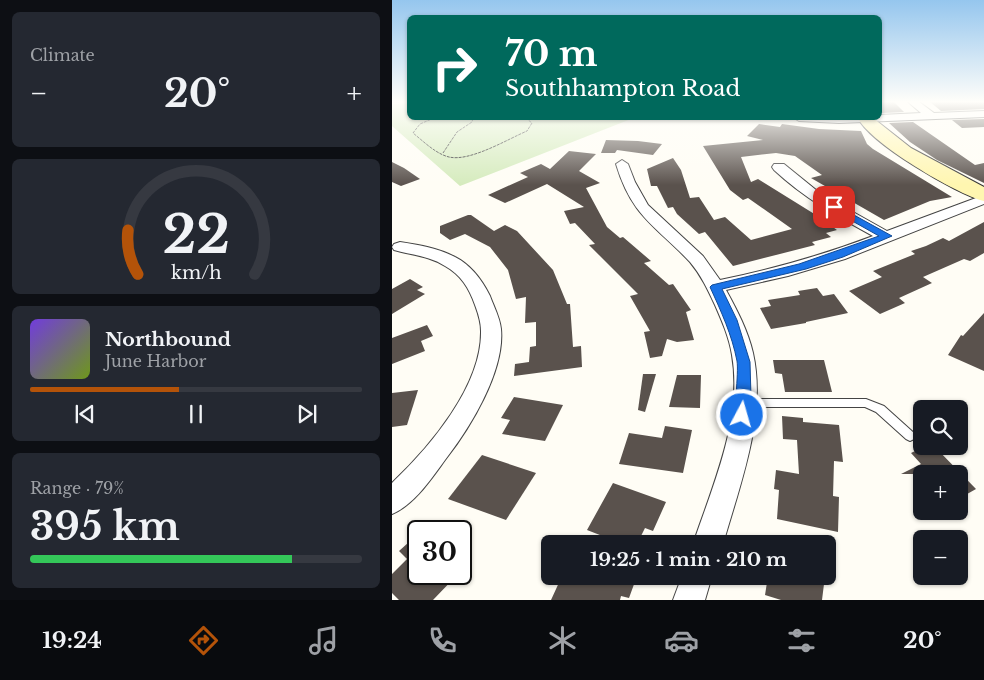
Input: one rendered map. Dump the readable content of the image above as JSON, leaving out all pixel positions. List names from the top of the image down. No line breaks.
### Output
{"page":{"tile":["Climate",["Range · 79%","395 km"]],"turn":["70 m","Southhampton Road"],"heat":["−","20°","+"],"song":["Northbound","June Harbor"],"map_buttons":["+","−"],"limit":"30","trip":"19:25 · 1 min · 210 m","tabs":["19:24","20°"],"gauge":["22","km/h"]}}
